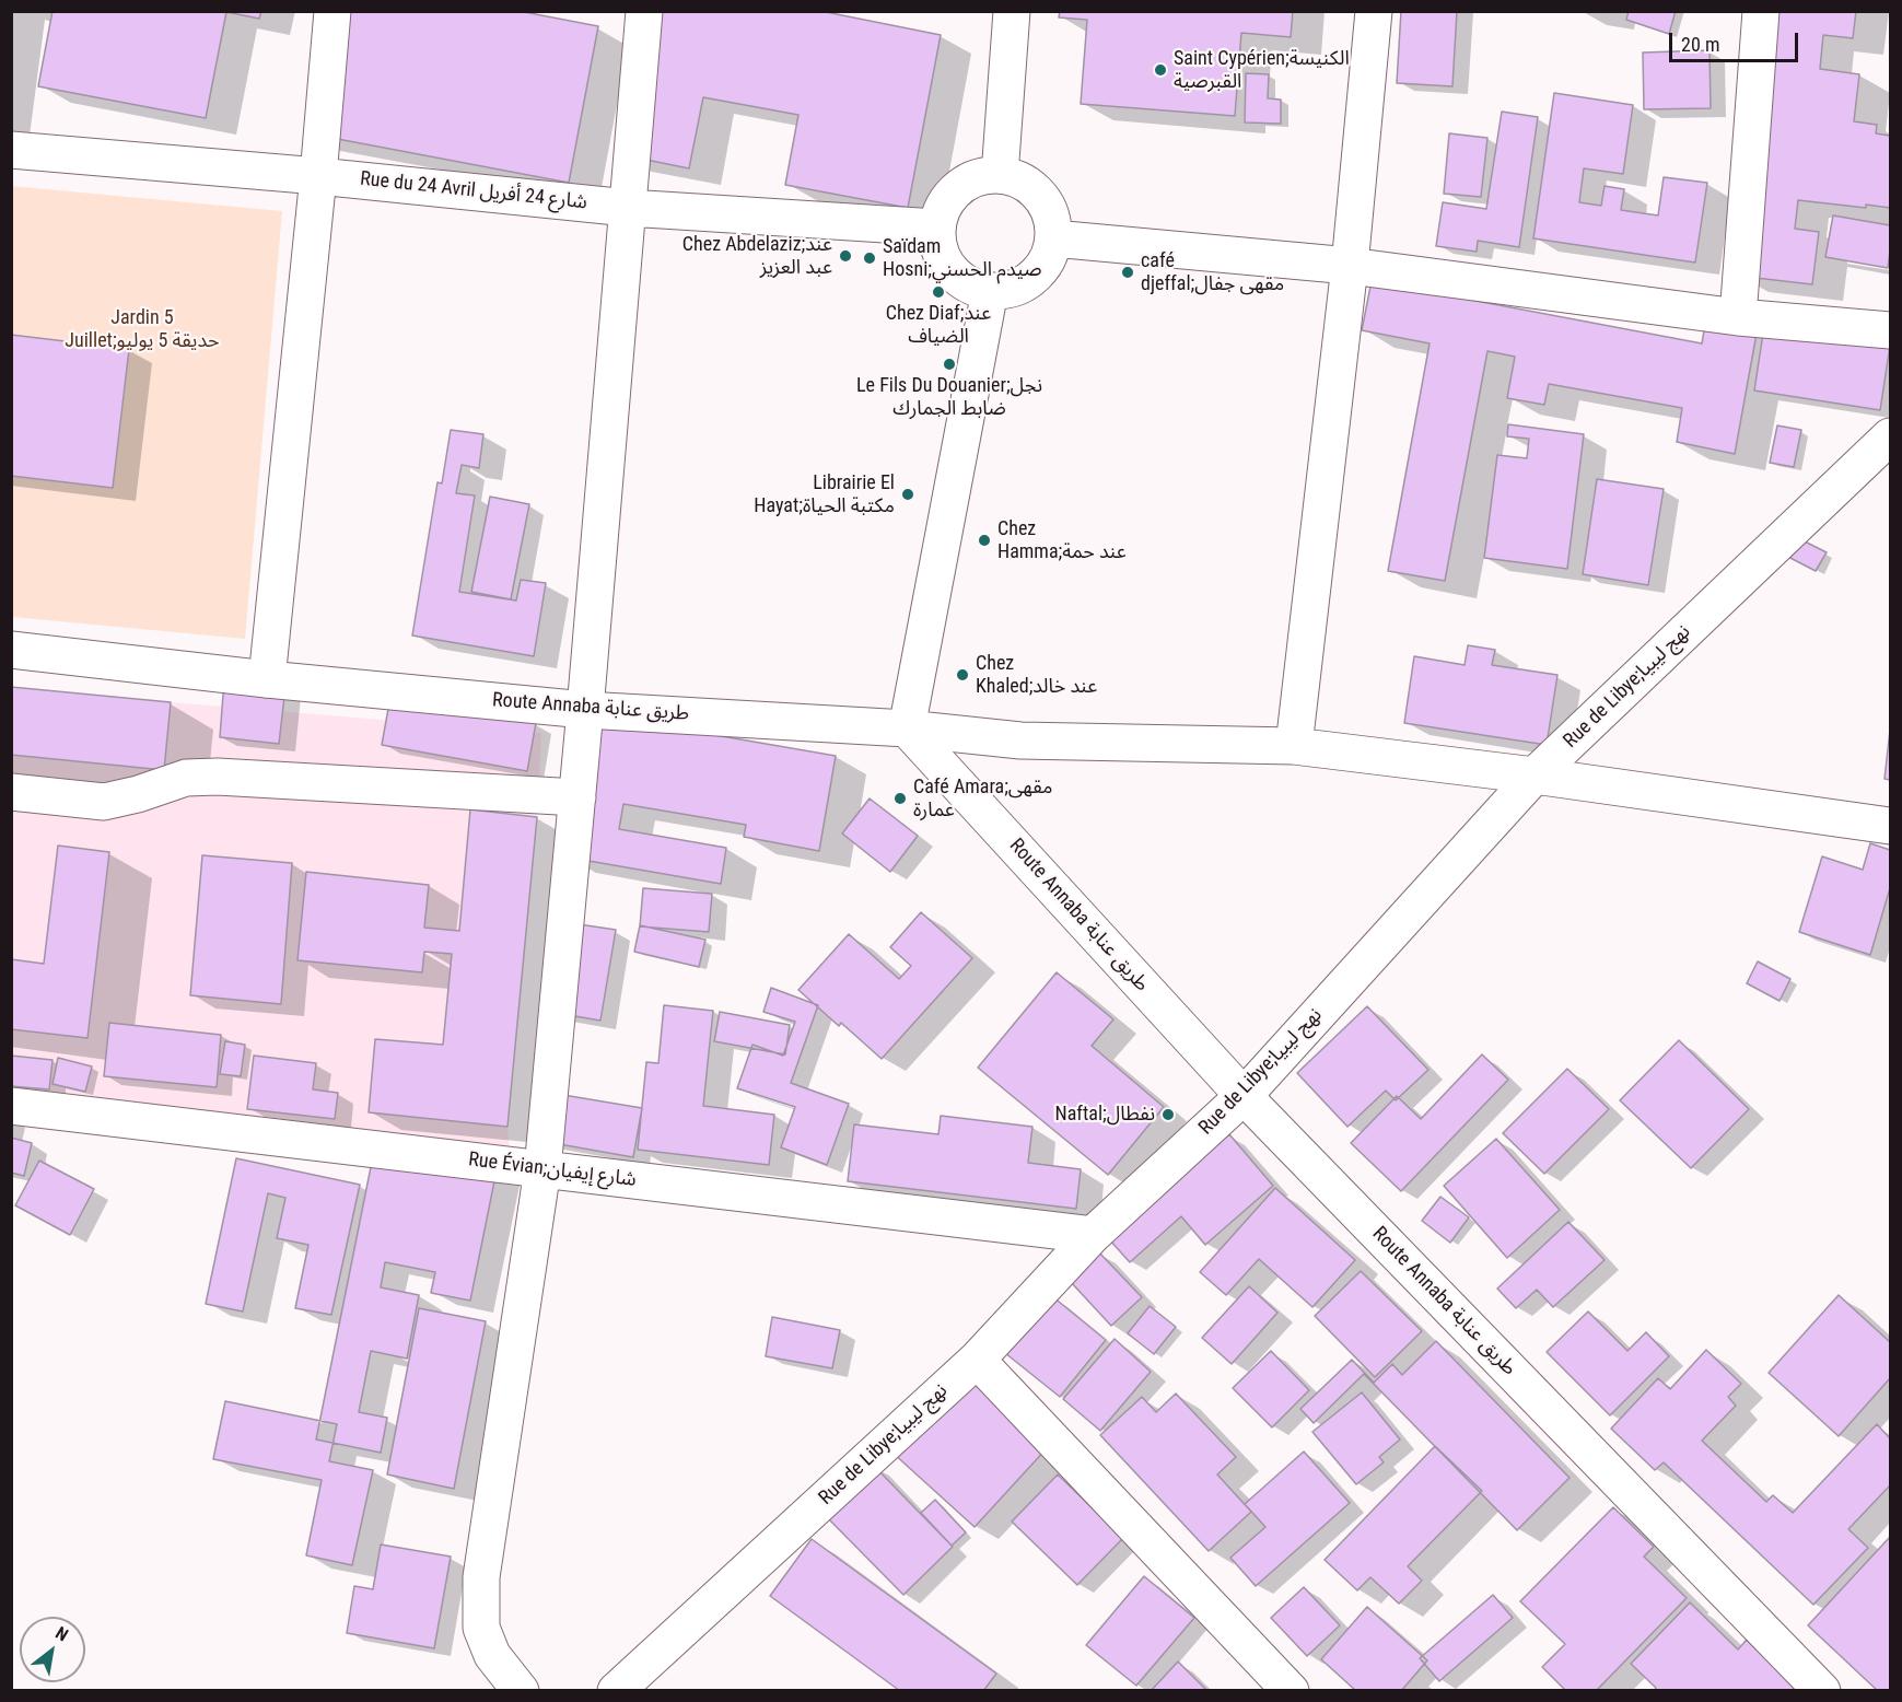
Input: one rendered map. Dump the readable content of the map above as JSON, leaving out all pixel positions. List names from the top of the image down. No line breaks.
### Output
{"streets":{"street":["Rue du 24 Avril شارع 24 أفريل","Rue de Libye;نهج ليبيا","Route Annaba طريق عنابة","Rue Évian;شارع إيفيان"]},"crossings":[["Rue de Libye;نهج ليبيا","Route Annaba طريق عنابة"],["Rue de Libye;نهج ليبيا","Rue Évian;شارع إيفيان"]],"parks":["Jardin 5 Juillet;حديقة 5 يوليو"],"places":["Saint Cypérien;الكنيسة القبرصية","Chez Abdelaziz;عند عبد العزيز","Saïdam Hosni;صيدم الحسني","café djeffal;مقهى جفال","Chez Diaf;عند الضياف","Le Fils Du Douanier;نجل ضابط الجمارك","Librairie El Hayat;مكتبة الحياة","Chez Hamma;عند حمة","Chez Khaled;عند خالد","Café Amara;مقهى عمارة","Naftal;نفطال"],"scale_bar":"20 m","north":"top right"}
